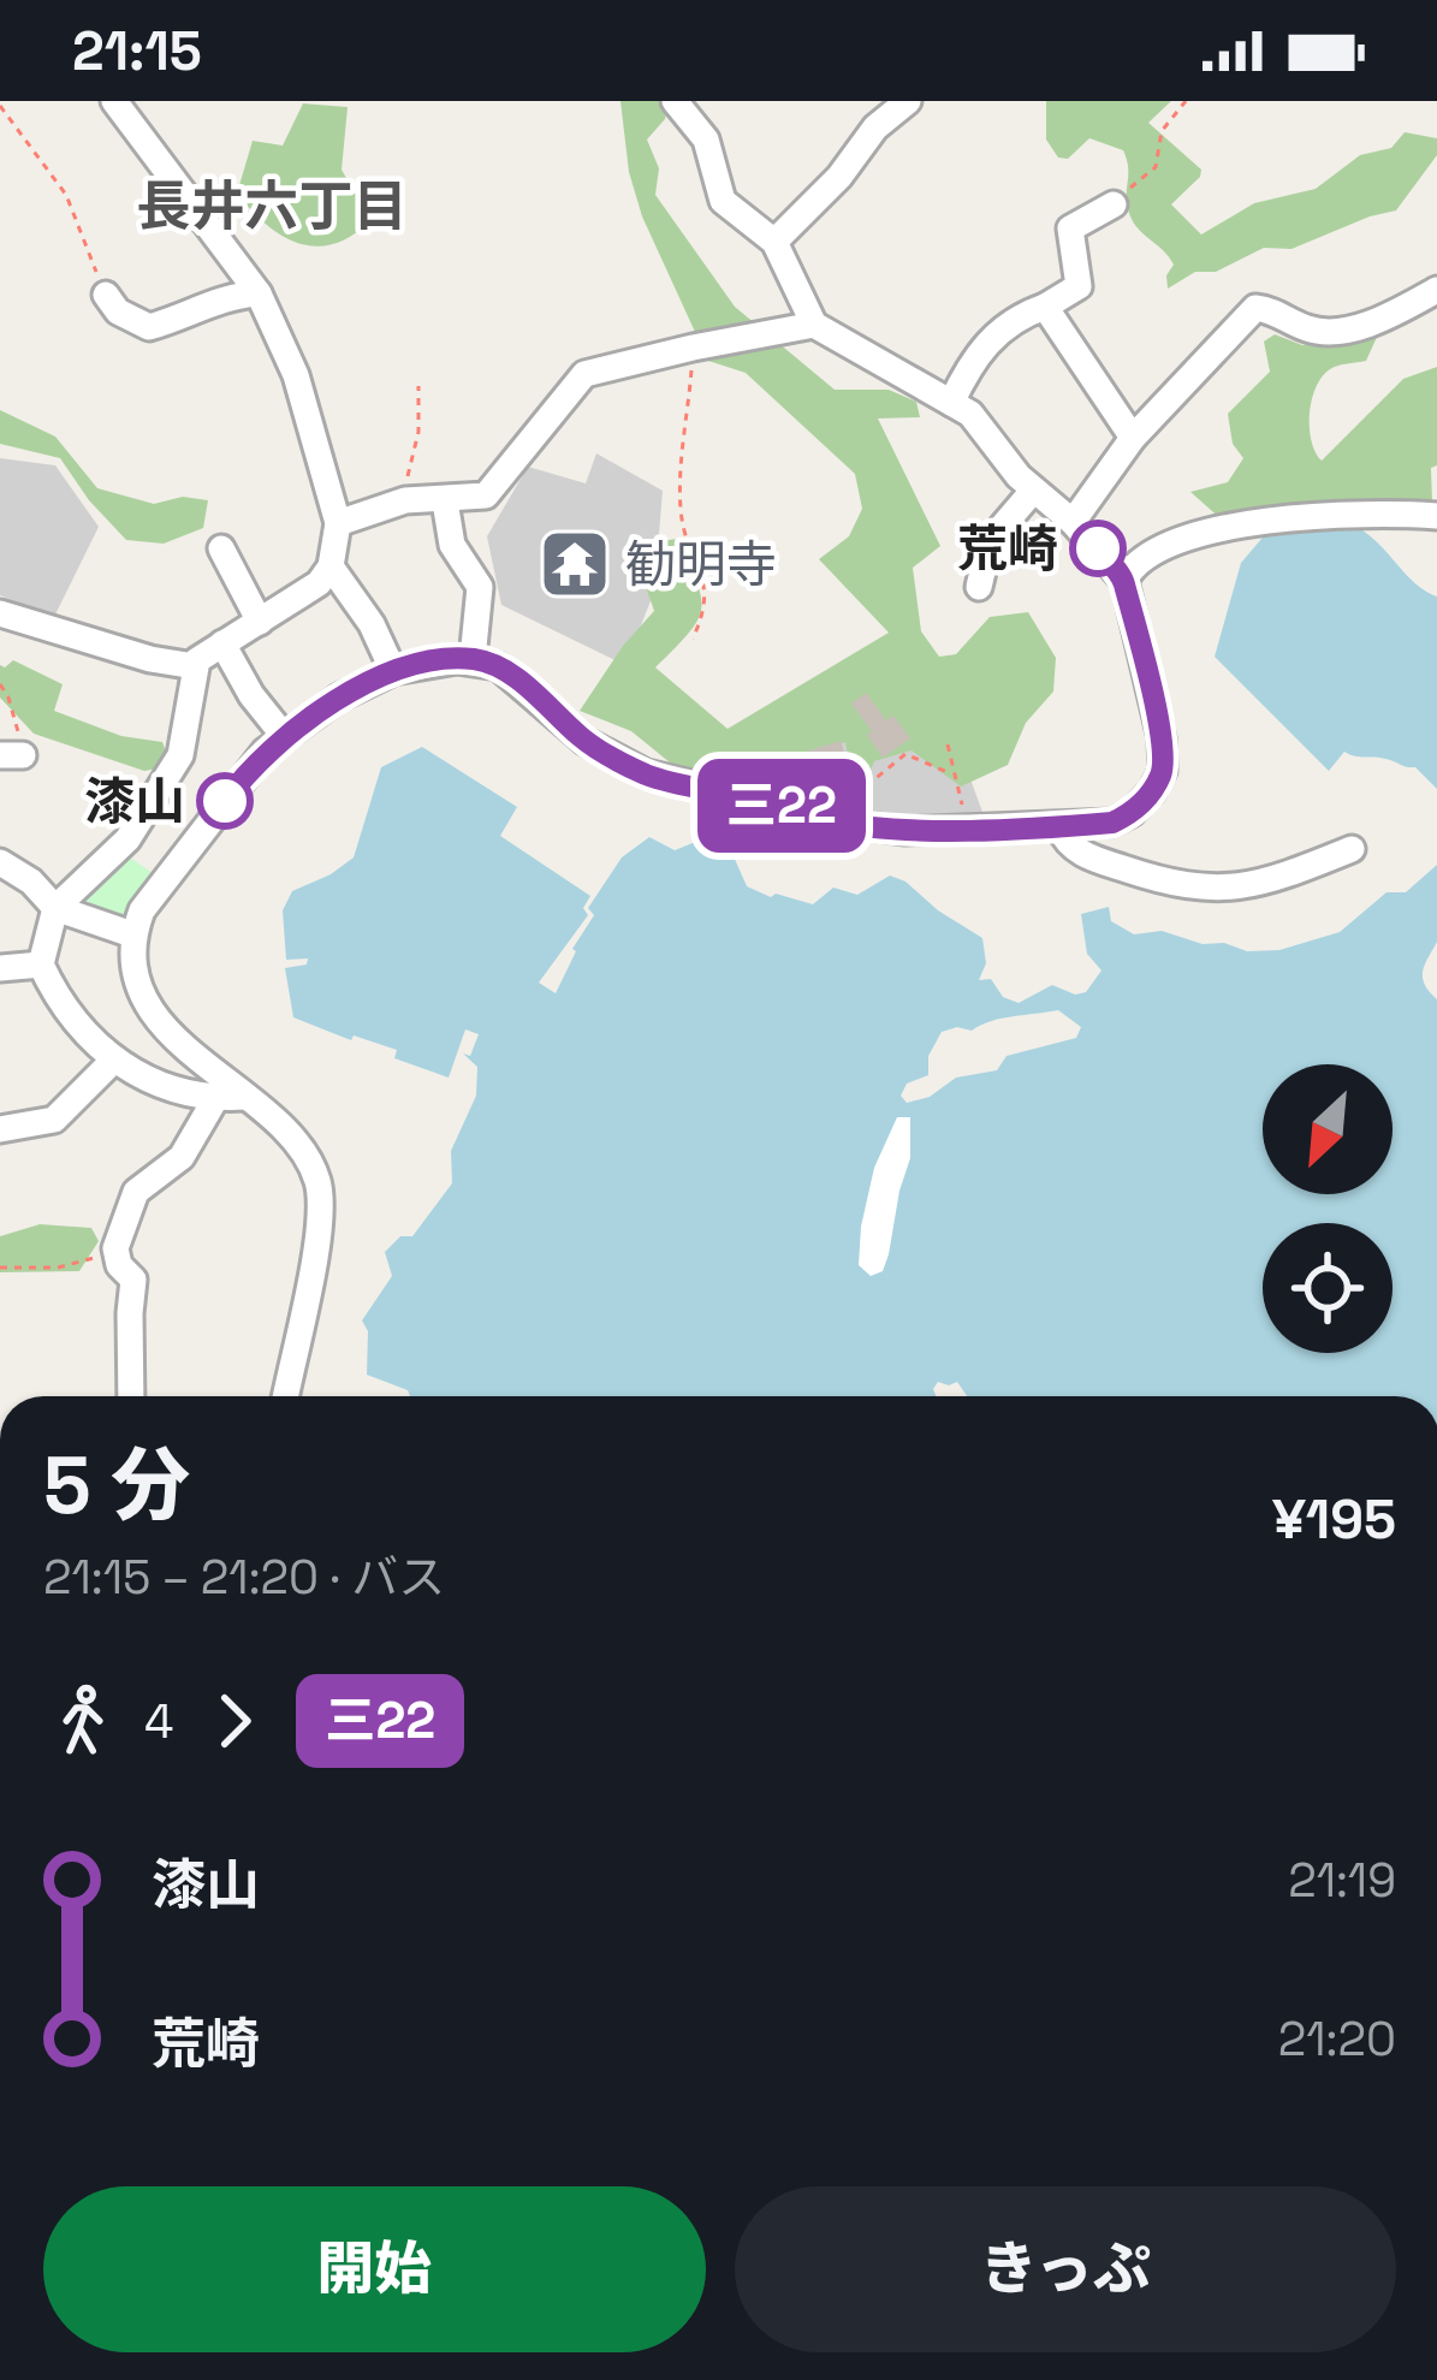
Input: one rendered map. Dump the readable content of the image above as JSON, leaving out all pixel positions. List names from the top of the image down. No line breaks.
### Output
{"districts":["長井六丁目"],"places":{"other":["荒崎","漆山"],"temple":["勧明寺"]},"lines":["bus line 三22"],"north":"bottom left","page":{"status":"21:15","on_map":"三22","heading":["5 分","21:15 – 21:20 · バス","¥195"],"legs":["4","三22"],"list":[{"name":"漆山","value":"21:19"},{"name":"荒崎","value":"21:20"}],"buttons":["開始","きっぷ"]}}
